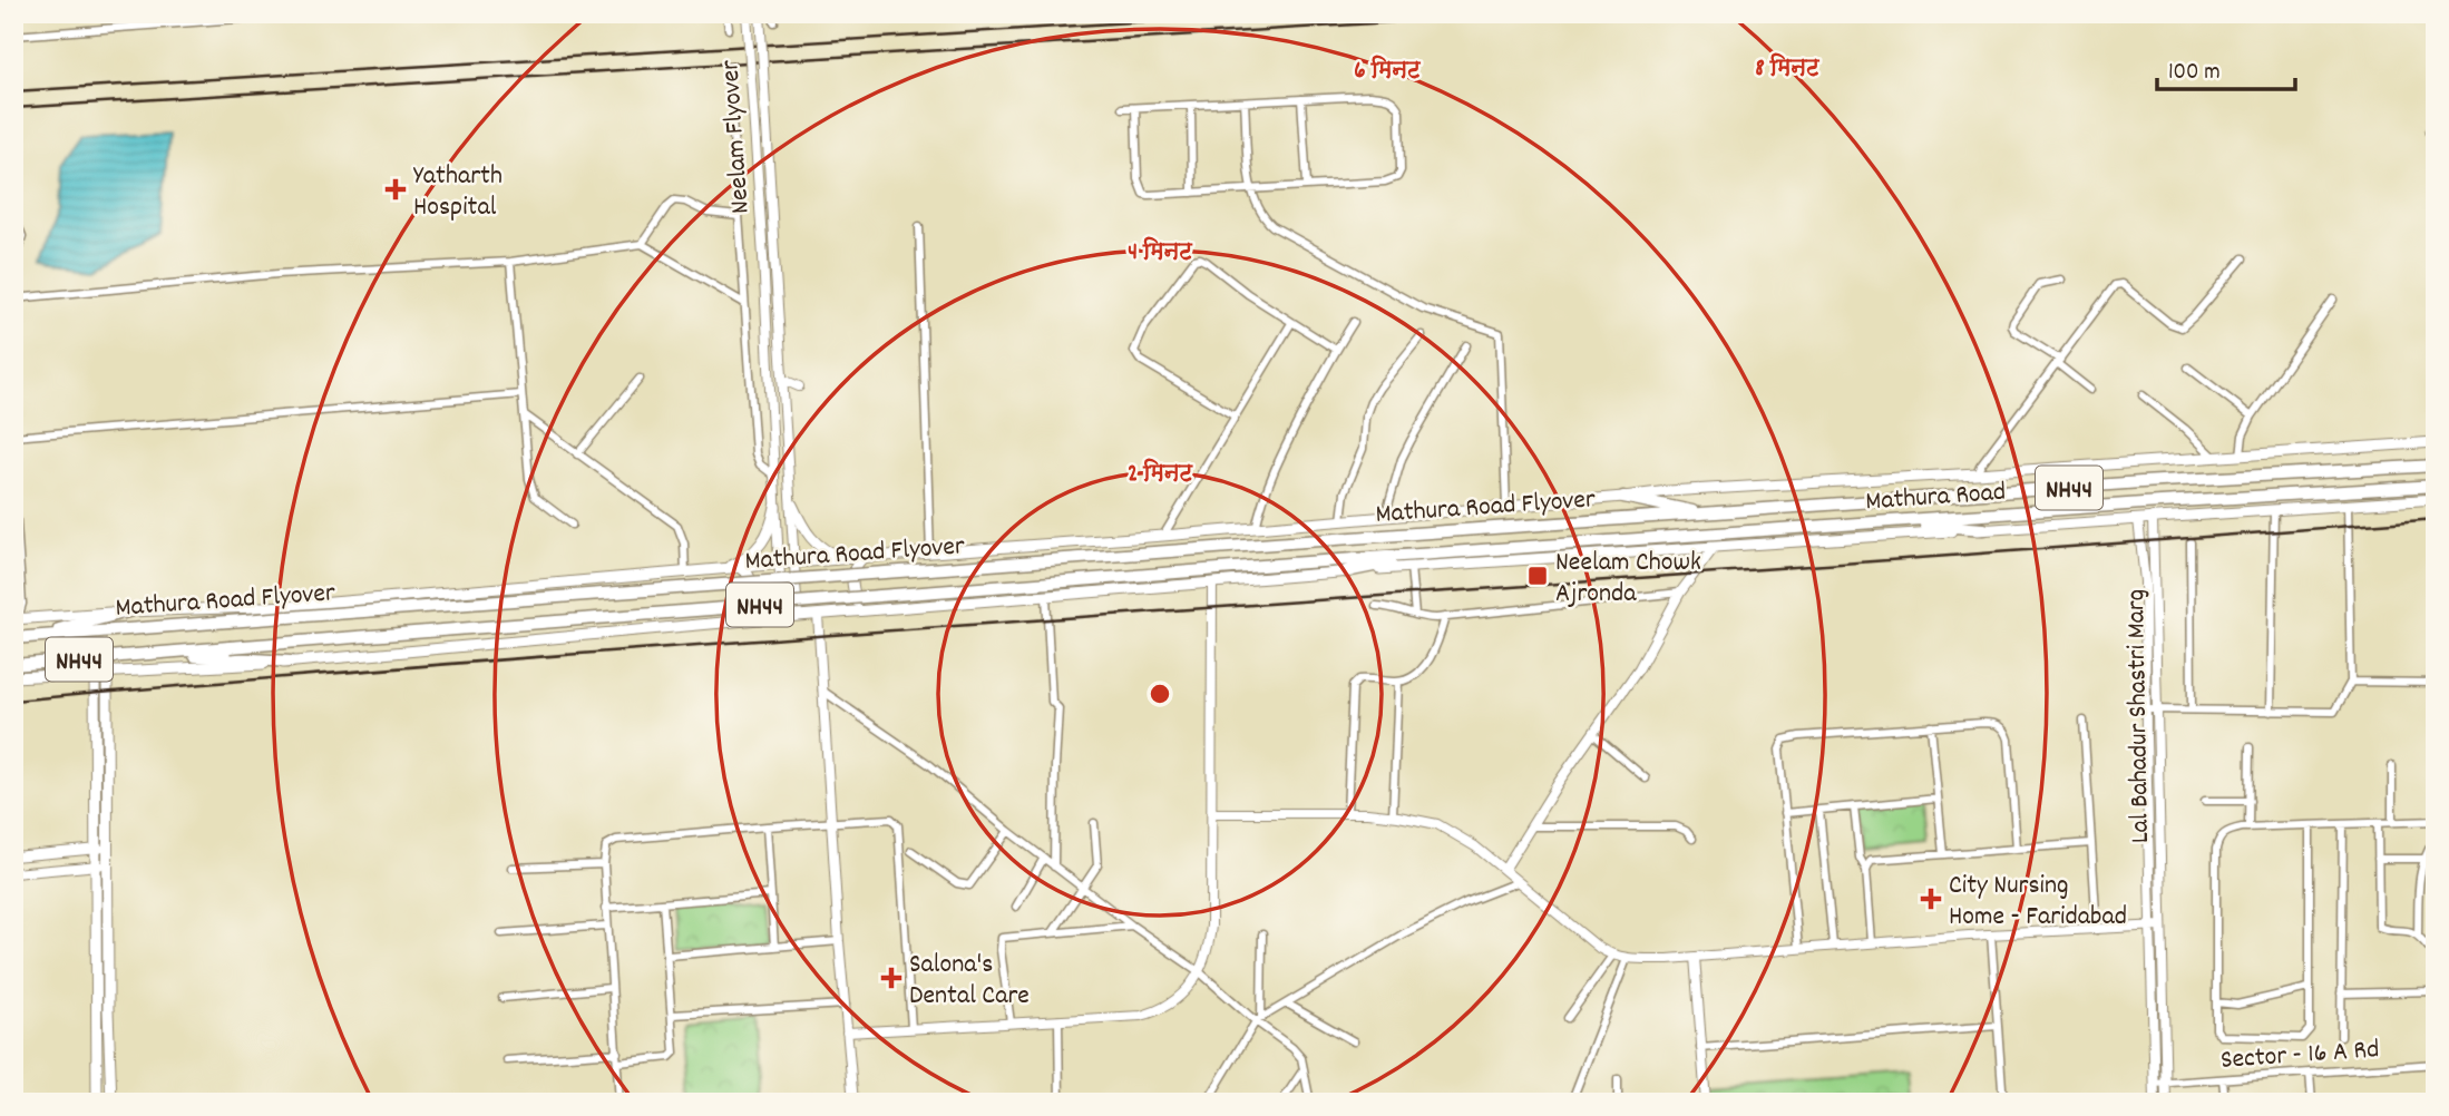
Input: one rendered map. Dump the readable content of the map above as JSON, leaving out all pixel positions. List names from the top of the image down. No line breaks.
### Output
{"streets":{"highway":["NH44","Mathura Road","Mathura Road Flyover"],"street":["Neelam Flyover","Lal Bahadur Shastri Marg","Sector - 16 A Rd"]},"crossings":[["NH44","Mathura Road Flyover"],["Mathura Road","Mathura Road Flyover"]],"places":{"health":["Yatharth Hospital","City Nursing Home - Faridabad","Salona's Dental Care"],"transit":["Neelam Chowk Ajronda"]},"scale_bar":"100 m","rings":["8 मिनट","6 मिनट","4 मिनट","2 मिनट"]}
